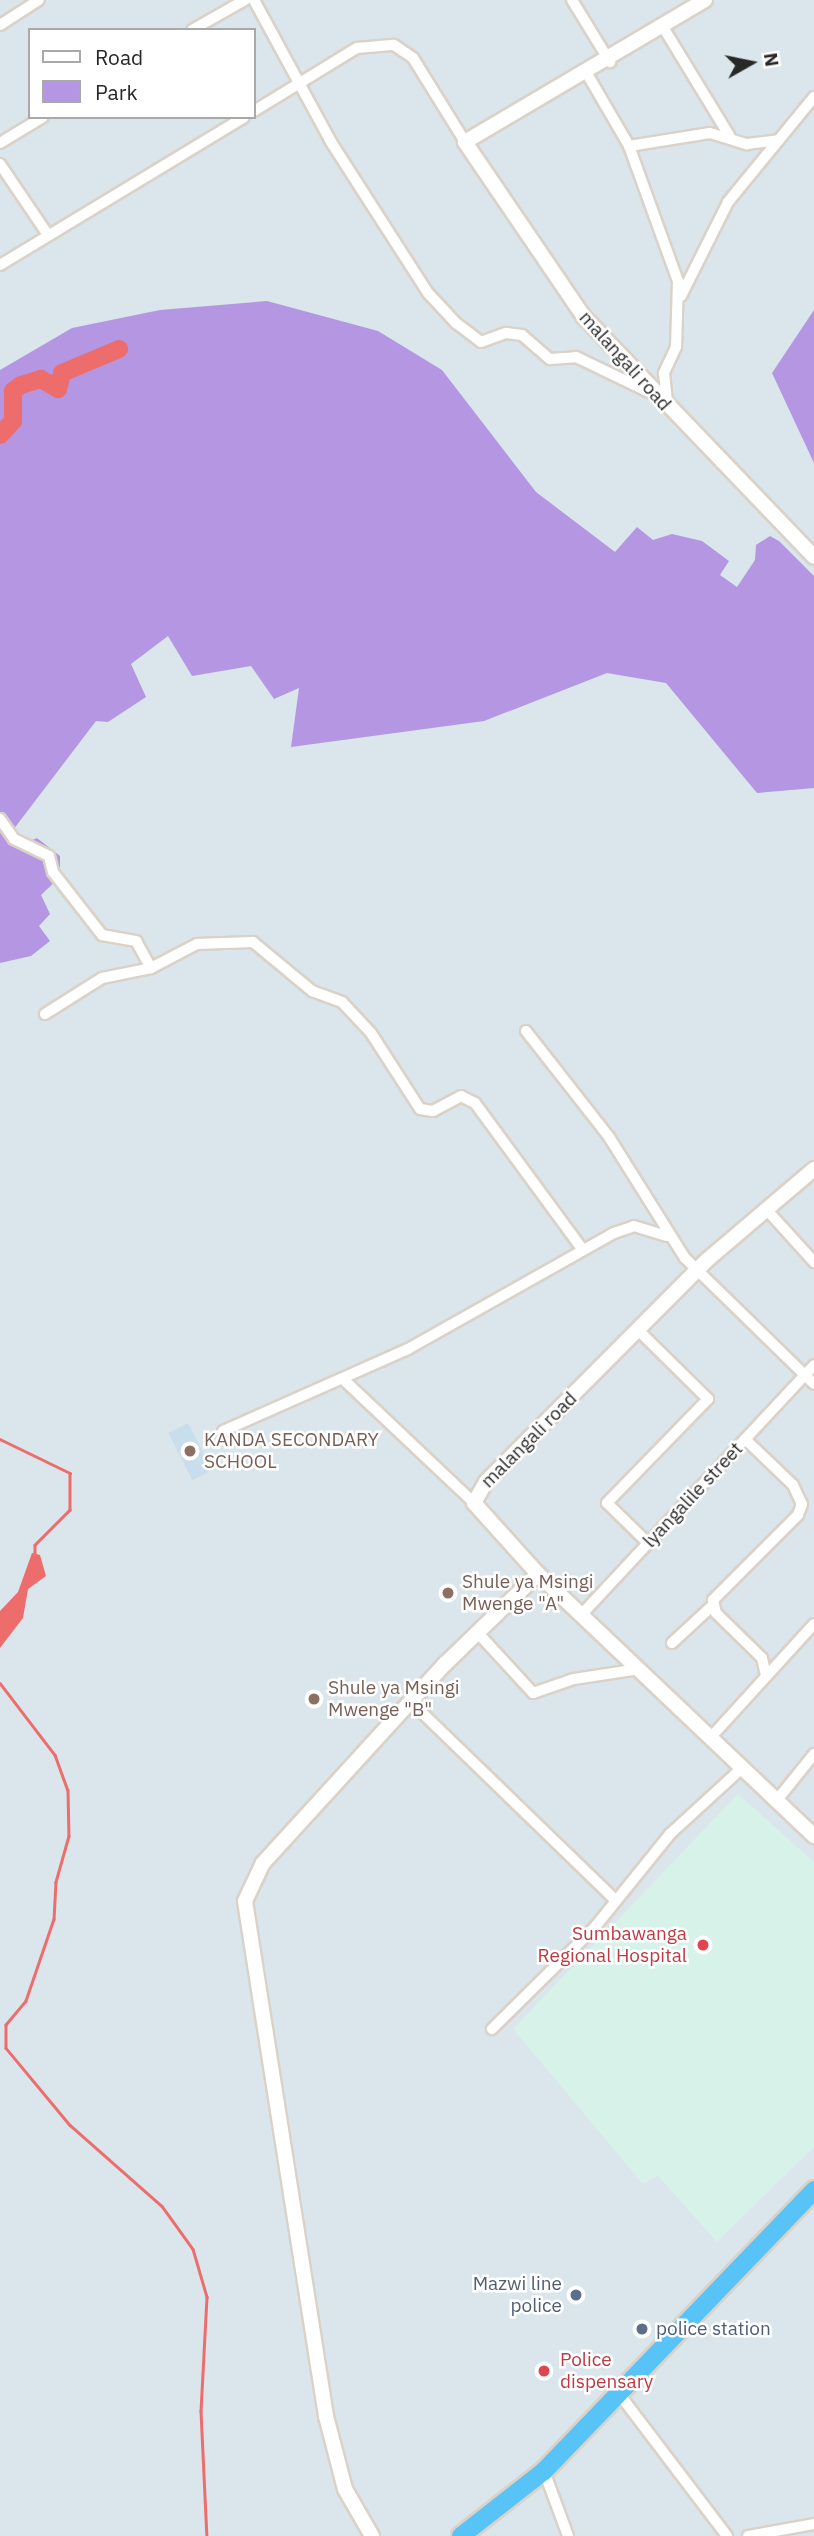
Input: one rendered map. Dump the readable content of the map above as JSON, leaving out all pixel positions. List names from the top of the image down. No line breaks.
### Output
{"streets":{"street":["malangali road","lyangalile street"]},"crossings":[["malangali road","lyangalile street"]],"places":["KANDA SECONDARY SCHOOL","Shule ya Msingi Mwenge \"A\"","Shule ya Msingi Mwenge \"B\"","Sumbawanga Regional Hospital","Mazwi line police","police station","Police dispensary"],"legend":["Road","Park"],"north":"right"}
